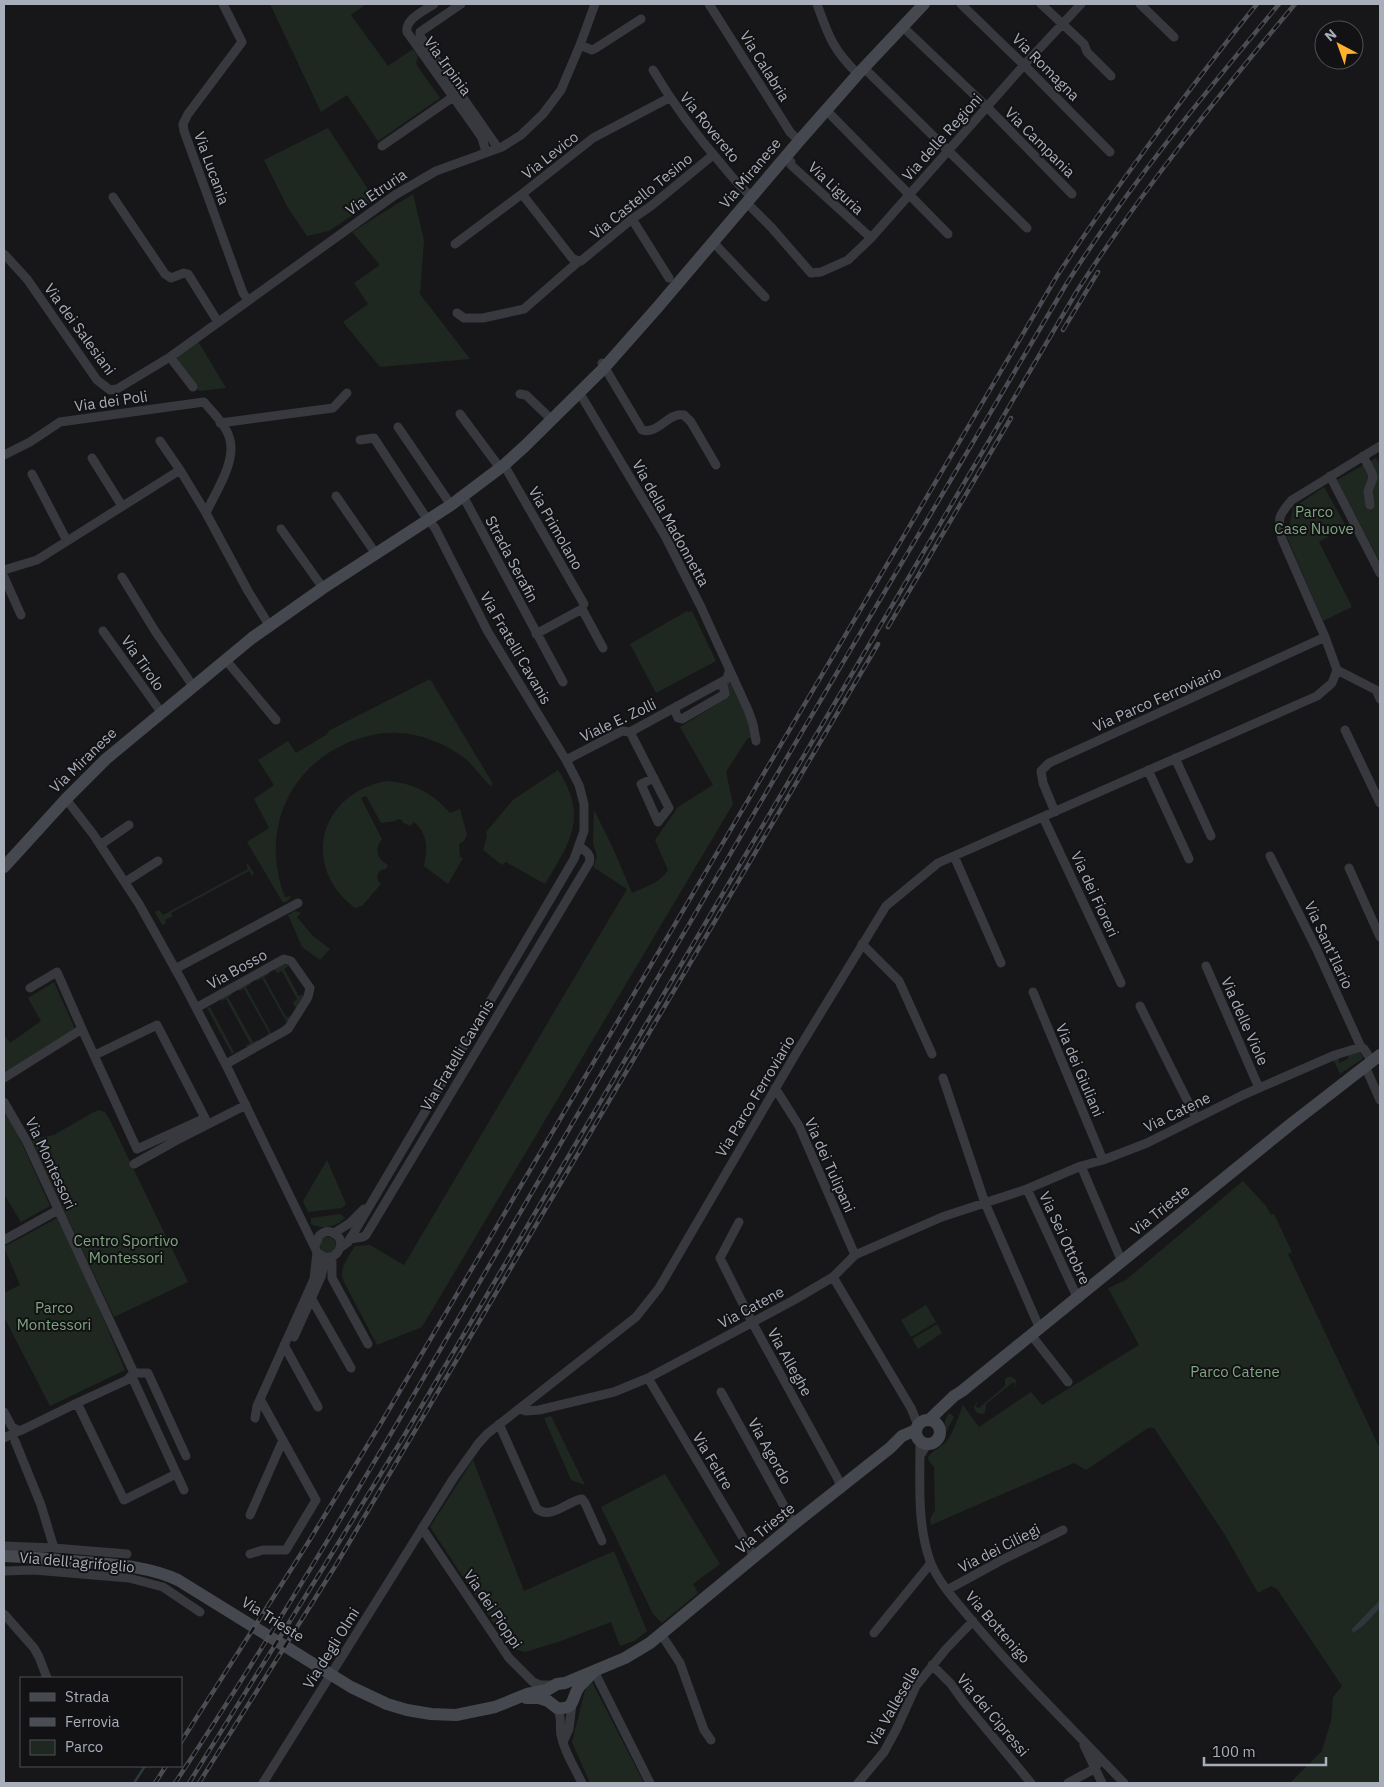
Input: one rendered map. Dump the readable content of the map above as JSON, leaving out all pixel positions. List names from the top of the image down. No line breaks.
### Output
{"streets":{"street":["Via Irpinia","Via Calabria","Via Romagna","Via Rovereto","Via delle Regioni","Via Campania","Via Levico","Via Lucania","Via Miranese","Via Liguria","Via Etruria","Via Castello Tesino","Via dei Salesiani","Via dei Poli","Via della Madonnetta","Via Primolano","Strada Serafin","Via Fratelli Cavanis","Via Tirolo","Via Parco Ferroviario","Viale E. Zolli","Via dei Fioreri","Via Sant'Ilario","Via Bosso","Via delle Viole","Via dei Giuliani","Via Catene","Via Montessori","Via dei Tulipani","Via Trieste","Via Sei Ottobre","Via Alleghe","Via Agordo","Via Feltre","Via dei Ciliegi","Via dell'agrifoglio","Via dei Pioppi","Via Bottenigo","Via degli Olmi","Via Valleselle","Via dei Cipressi"]},"crossings":[["Via Irpinia","Via Etruria"],["Via Calabria","Via Miranese"],["Via Romagna","Via delle Regioni"],["Via Rovereto","Via delle Regioni"],["Via Rovereto","Via Levico"],["Via Rovereto","Via Miranese"],["Via Rovereto","Via Castello Tesino"],["Via delle Regioni","Via Campania"],["Via delle Regioni","Via Liguria"],["Via Campania","Via Miranese"],["Via Lucania","Via Etruria"],["Via Miranese","Via Liguria"],["Via Miranese","Via della Madonnetta"],["Via Miranese","Via Primolano"],["Via Miranese","Strada Serafin"],["Via Miranese","Via Fratelli Cavanis"],["Via Miranese","Via Tirolo"],["Via Miranese","Via Bosso"],["Via Etruria","Via dei Salesiani"],["Via della Madonnetta","Viale E. Zolli"],["Via Fratelli Cavanis","Viale E. Zolli"],["Via Fratelli Cavanis","Via Bosso"],["Via Parco Ferroviario","Via dei Fioreri"],["Via Parco Ferroviario","Via Catene"],["Via Parco Ferroviario","Via dei Tulipani"],["Via Parco Ferroviario","Via dei Pioppi"],["Via Parco Ferroviario","Via degli Olmi"],["Via Sant'Ilario","Via Catene"],["Via delle Viole","Via Catene"],["Via dei Giuliani","Via Catene"],["Via Catene","Via dei Tulipani"],["Via Catene","Via Sei Ottobre"],["Via Catene","Via Alleghe"],["Via Catene","Via Feltre"],["Via Trieste","Via Sei Ottobre"],["Via Trieste","Via Alleghe"],["Via Trieste","Via Agordo"],["Via Trieste","Via Feltre"],["Via Trieste","Via dei Pioppi"],["Via Trieste","Via Bottenigo"],["Via dei Ciliegi","Via Bottenigo"],["Via dei Pioppi","Via degli Olmi"],["Via Bottenigo","Via Valleselle"],["Via Valleselle","Via dei Cipressi"]],"parks":["Parco Case Nuove","Centro Sportivo Montessori","Parco Montessori","Parco Catene"],"legend":["Strada","Ferrovia","Parco"],"scale_bar":"100 m","north":"top left"}
